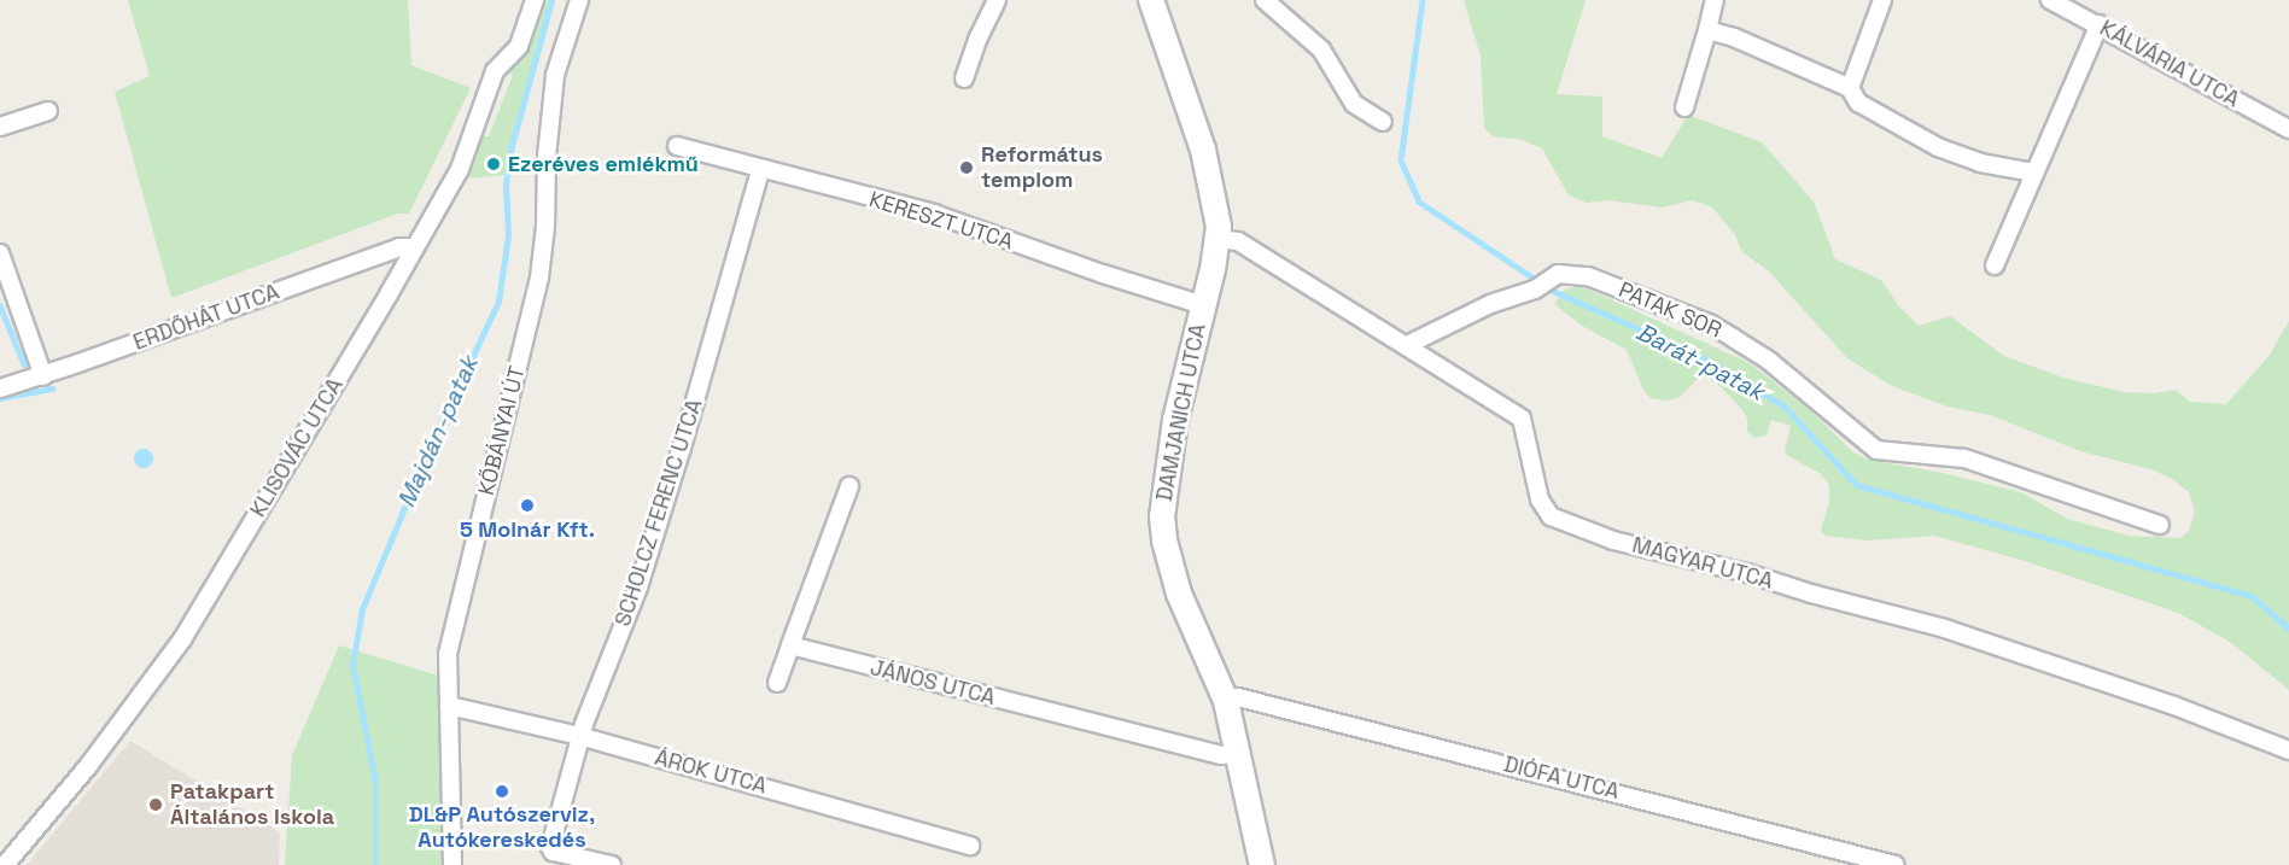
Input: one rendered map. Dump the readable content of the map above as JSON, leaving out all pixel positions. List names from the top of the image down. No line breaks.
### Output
{"streets":{"main road":["DAMJANICH UTCA"],"street":["KÁLVÁRIA UTCA","KERESZT UTCA","PATAK SOR","ERDŐHÁT UTCA","KŐBÁNYAI ÚT","KLISOVÁC UTCA","SCHOLCZ FERENC UTCA","MAGYAR UTCA","JÁNOS UTCA","ÁROK UTCA","DIÓFA UTCA"]},"crossings":[["KERESZT UTCA","DAMJANICH UTCA"],["KERESZT UTCA","SCHOLCZ FERENC UTCA"],["PATAK SOR","MAGYAR UTCA"],["ERDŐHÁT UTCA","KLISOVÁC UTCA"],["DAMJANICH UTCA","MAGYAR UTCA"],["DAMJANICH UTCA","JÁNOS UTCA"],["DAMJANICH UTCA","DIÓFA UTCA"],["KŐBÁNYAI ÚT","ÁROK UTCA"],["SCHOLCZ FERENC UTCA","ÁROK UTCA"]],"water":["Barát-patak","Majdán-patak"],"places":["Ezeréves emlékmű","Református templom","5 Molnár Kft.","DL&P Autószerviz, Autókereskedés","Patakpart Általános Iskola"]}
